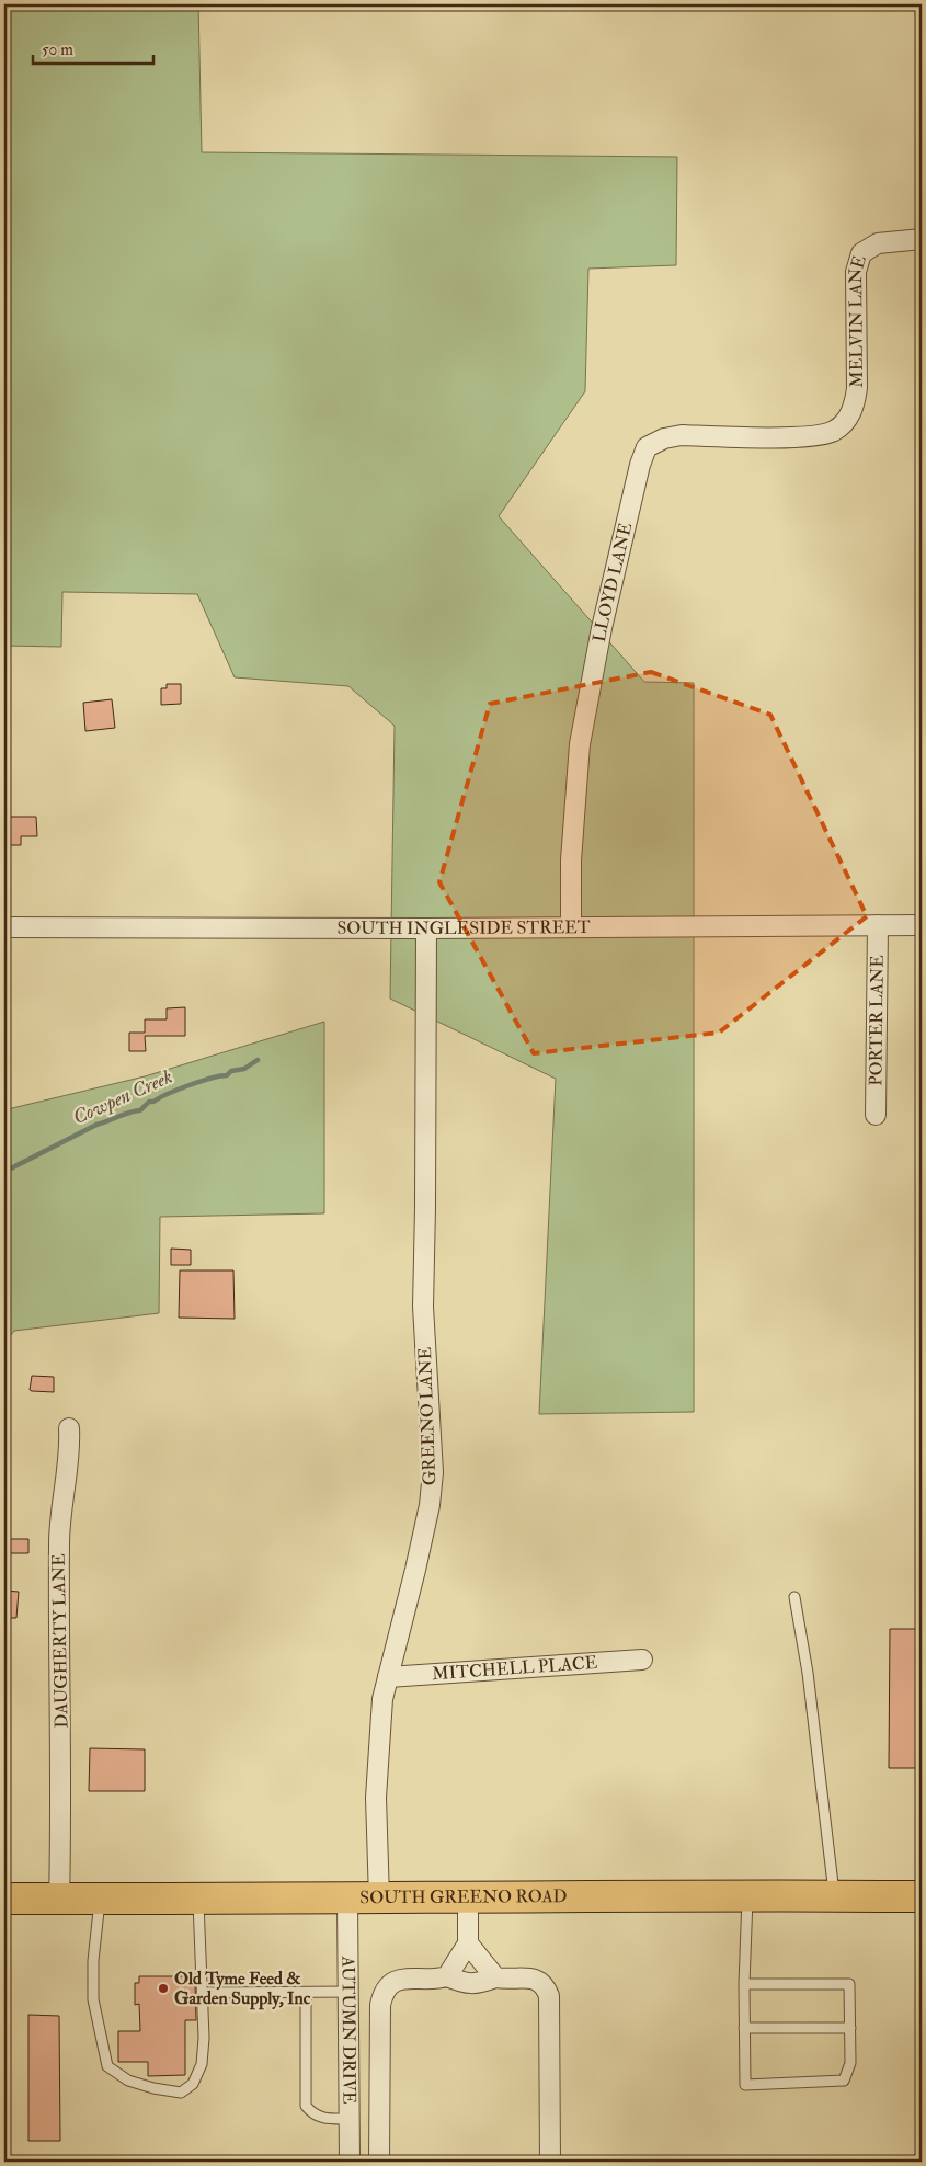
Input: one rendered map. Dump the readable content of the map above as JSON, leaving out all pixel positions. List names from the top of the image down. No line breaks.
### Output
{"streets":{"main road":["SOUTH GREENO ROAD"],"street":["MELVIN LANE","LLOYD LANE","SOUTH INGLESIDE STREET","PORTER LANE","GREENO LANE","DAUGHERTY LANE","MITCHELL PLACE","AUTUMN DRIVE"]},"crossings":[["MELVIN LANE","LLOYD LANE"],["LLOYD LANE","SOUTH INGLESIDE STREET"],["SOUTH INGLESIDE STREET","PORTER LANE"],["SOUTH INGLESIDE STREET","GREENO LANE"],["GREENO LANE","MITCHELL PLACE"],["GREENO LANE","SOUTH GREENO ROAD"],["DAUGHERTY LANE","SOUTH GREENO ROAD"],["SOUTH GREENO ROAD","AUTUMN DRIVE"]],"water":["Cowpen Creek"],"places":["Old Tyme Feed & Garden Supply, Inc"],"scale_bar":"50 m"}
